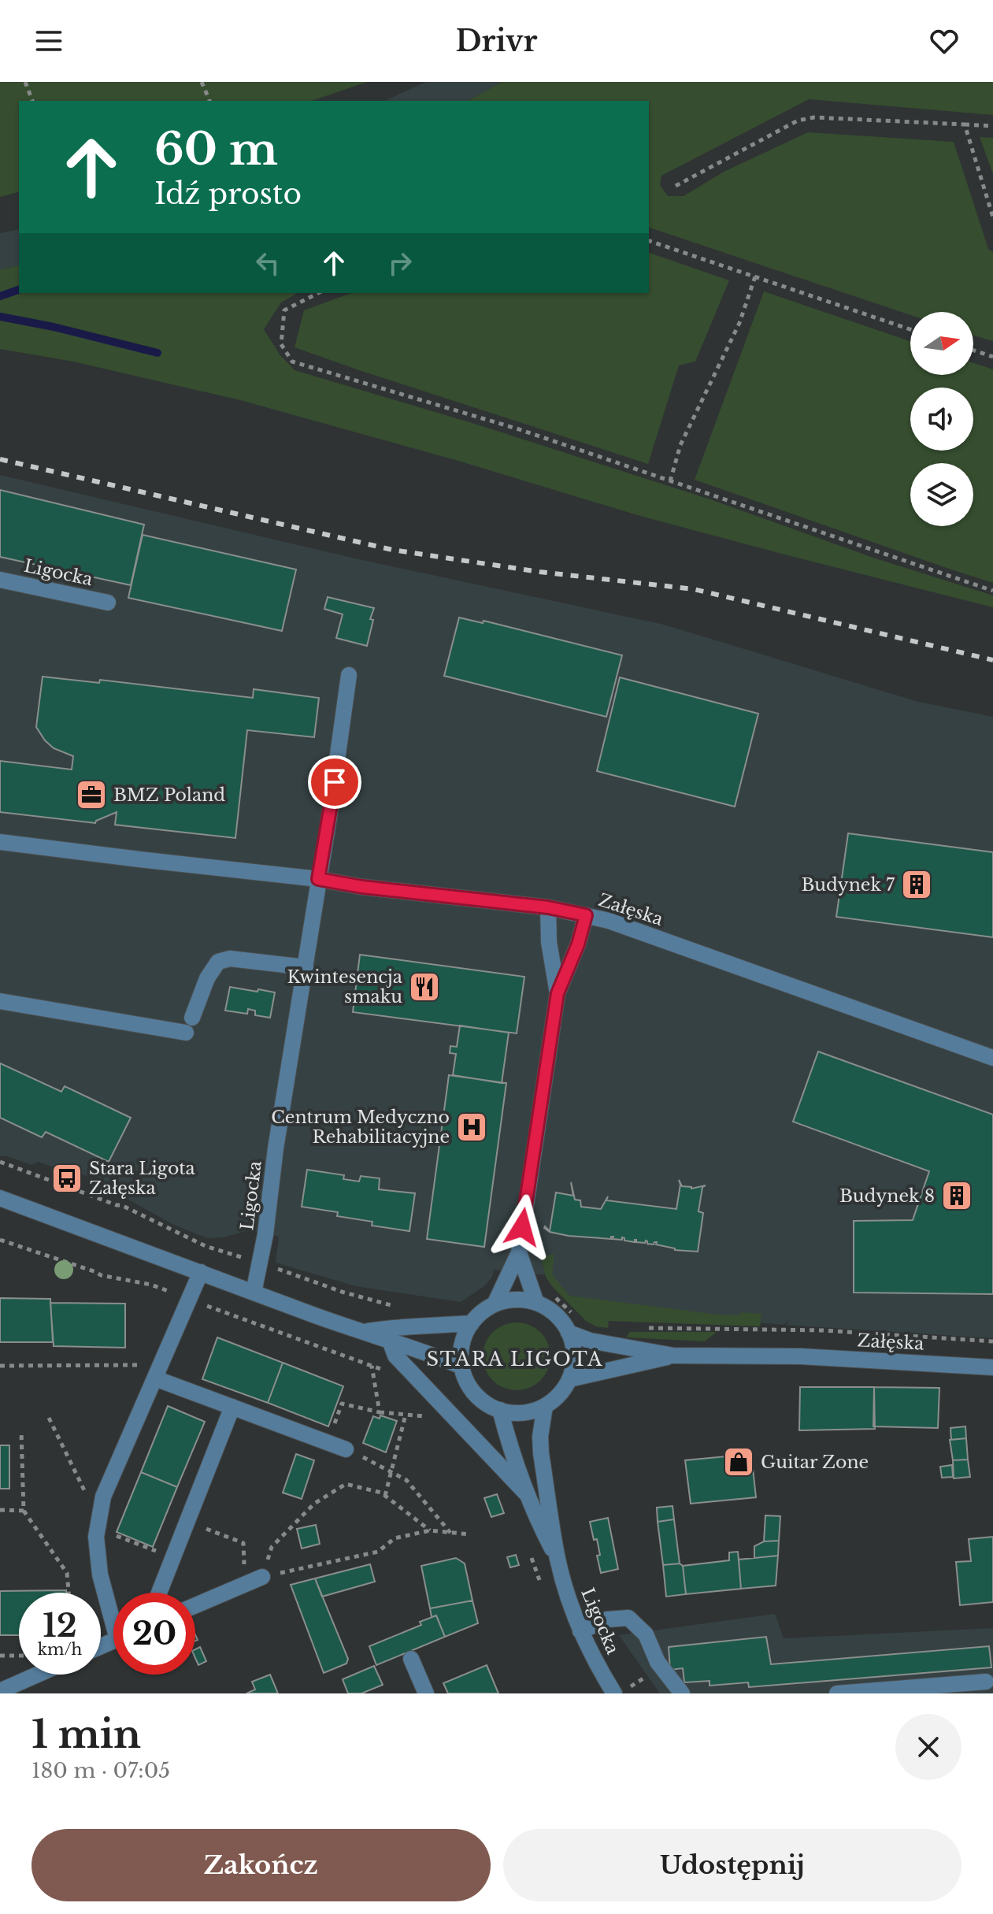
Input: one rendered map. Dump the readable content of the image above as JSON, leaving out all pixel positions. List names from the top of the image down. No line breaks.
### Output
{"streets":{"street":["Ligocka","Załęska"]},"crossings":[["Ligocka","Załęska"]],"districts":["STARA LIGOTA"],"places":{"office":["BMZ Poland"],"building":["Budynek 7","Budynek 8"],"restaurant":["Kwintesencja smaku"],"hospital":["Centrum Medyczno Rehabilitacyjne"],"bus stop":["Stara Ligota Załęska"],"shop":["Guitar Zone"]},"north":"right","page":{"header":"Drivr","turn":["60 m","Idź prosto"],"speed":"12 km/h","limit":"20","heading":["1 min","180 m · 07:05"],"buttons":["Zakończ","Udostępnij"]}}
